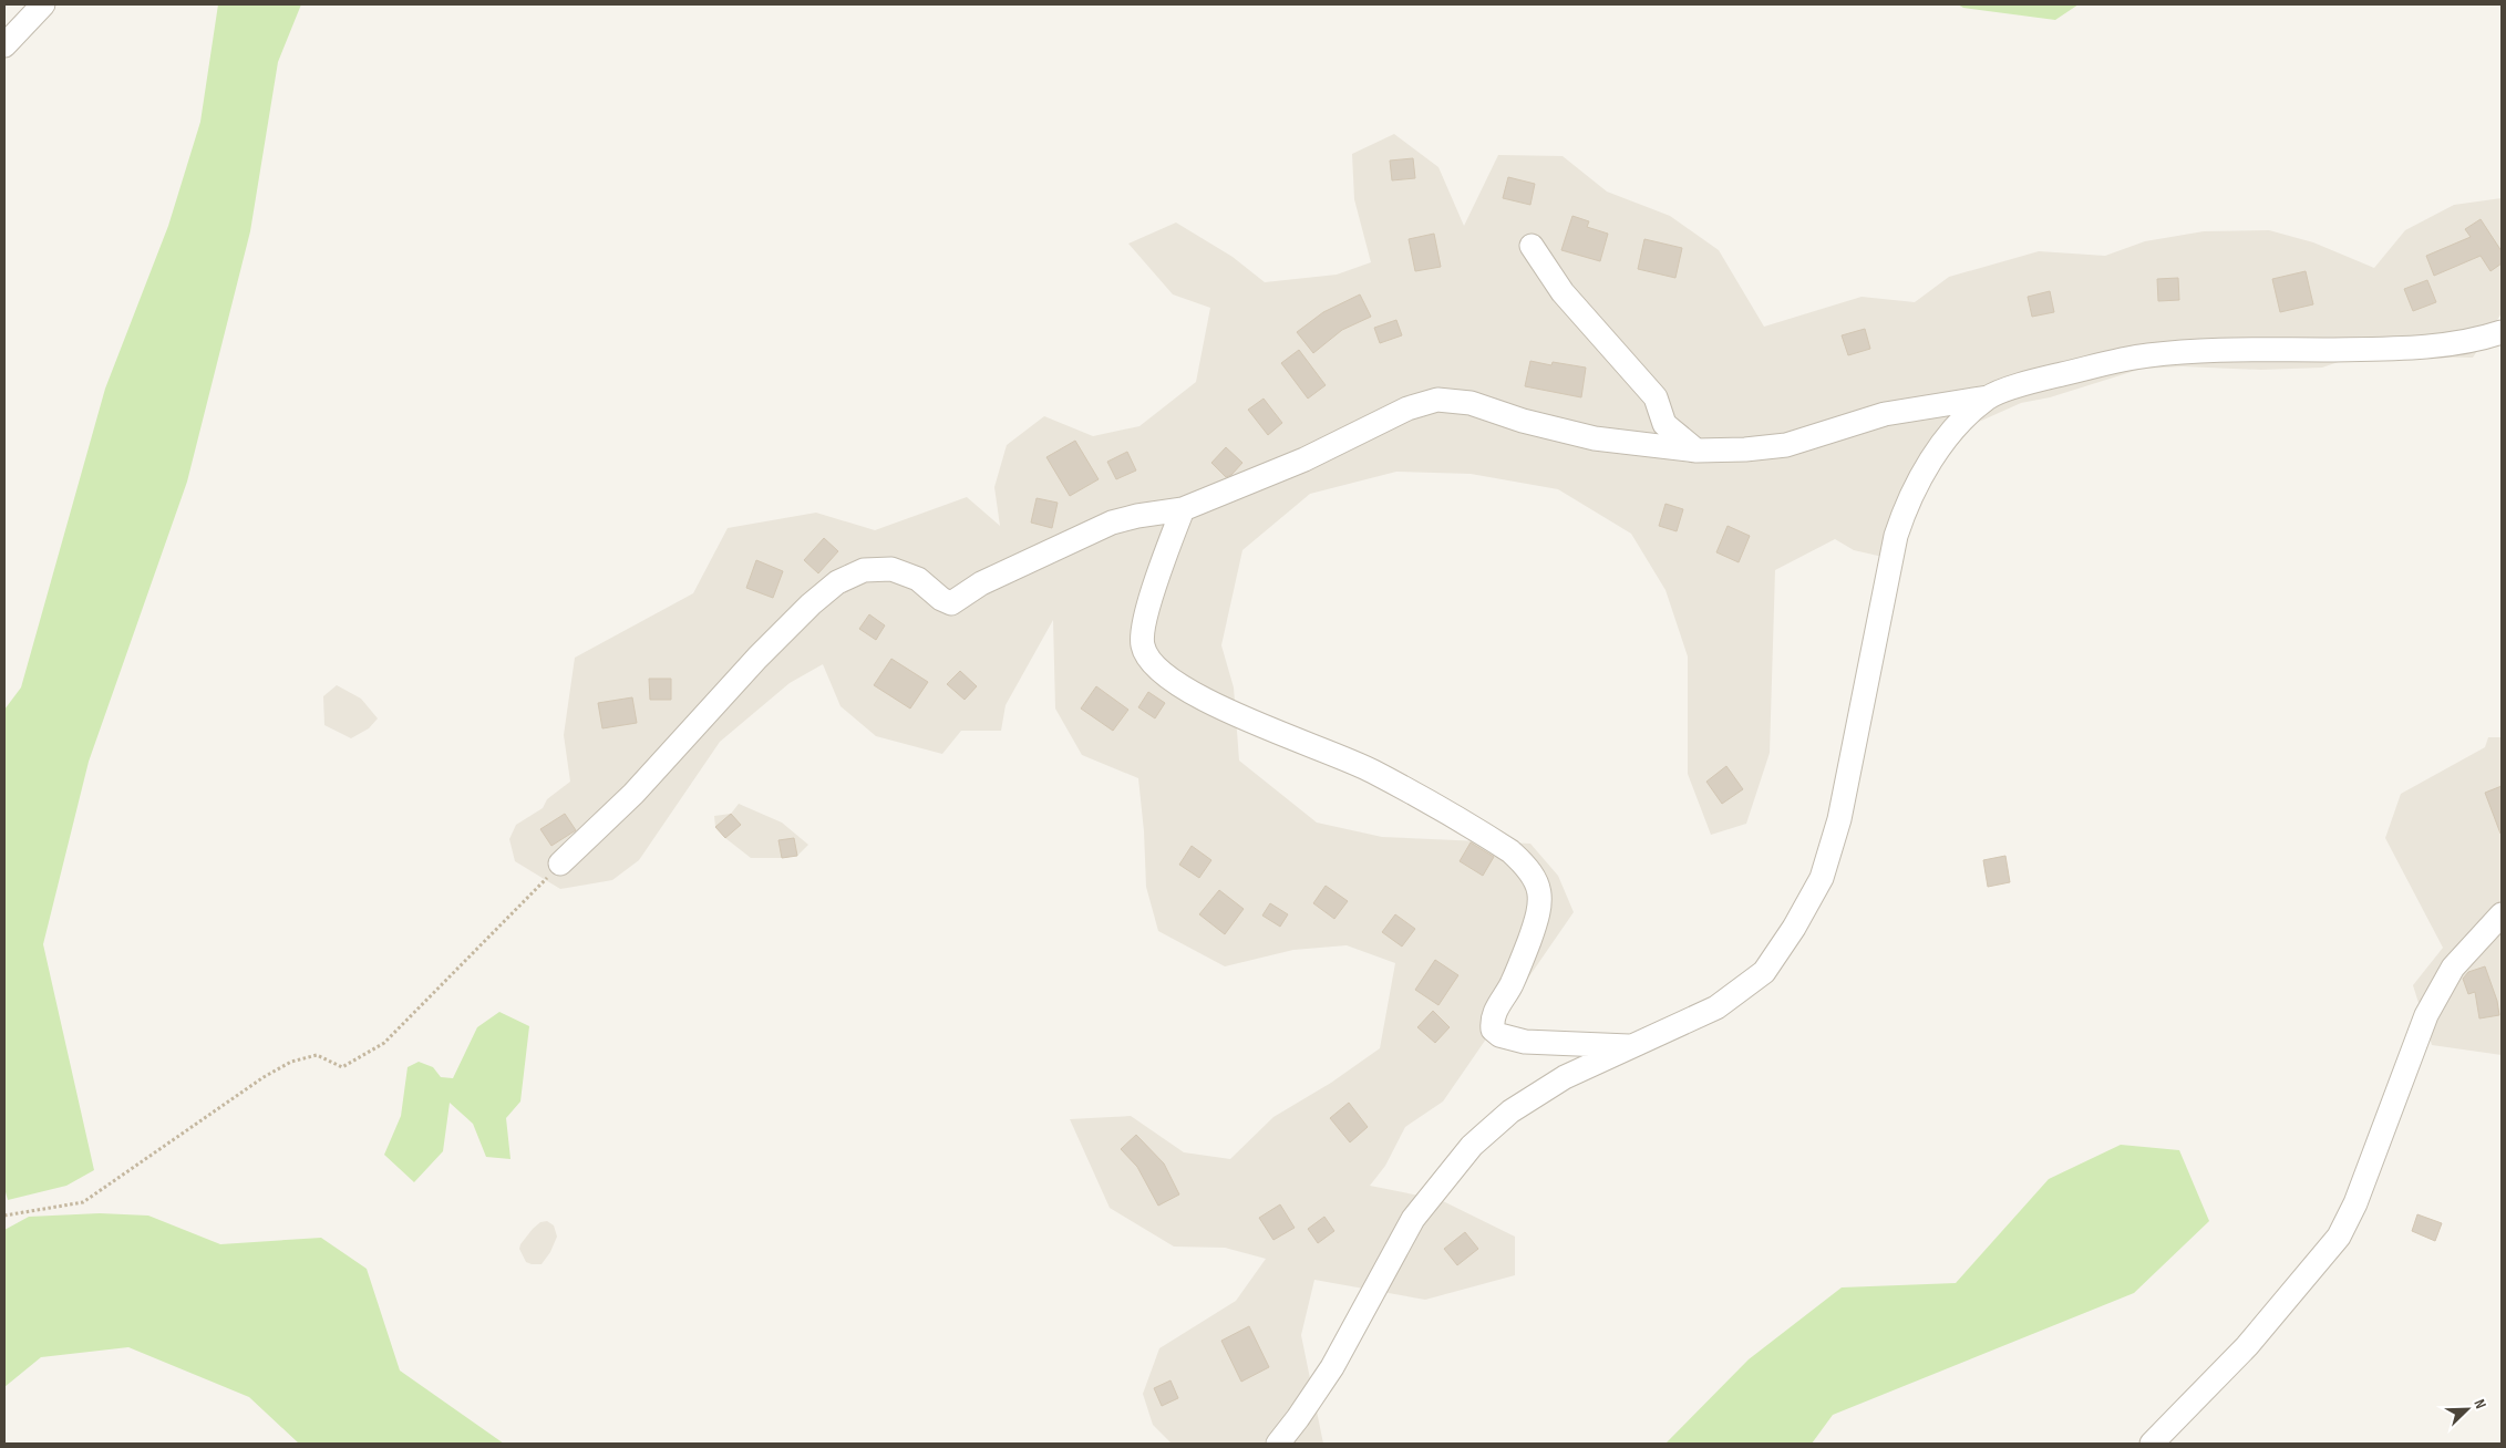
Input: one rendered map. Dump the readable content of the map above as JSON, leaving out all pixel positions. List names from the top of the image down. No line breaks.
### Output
{"north":"top right"}
